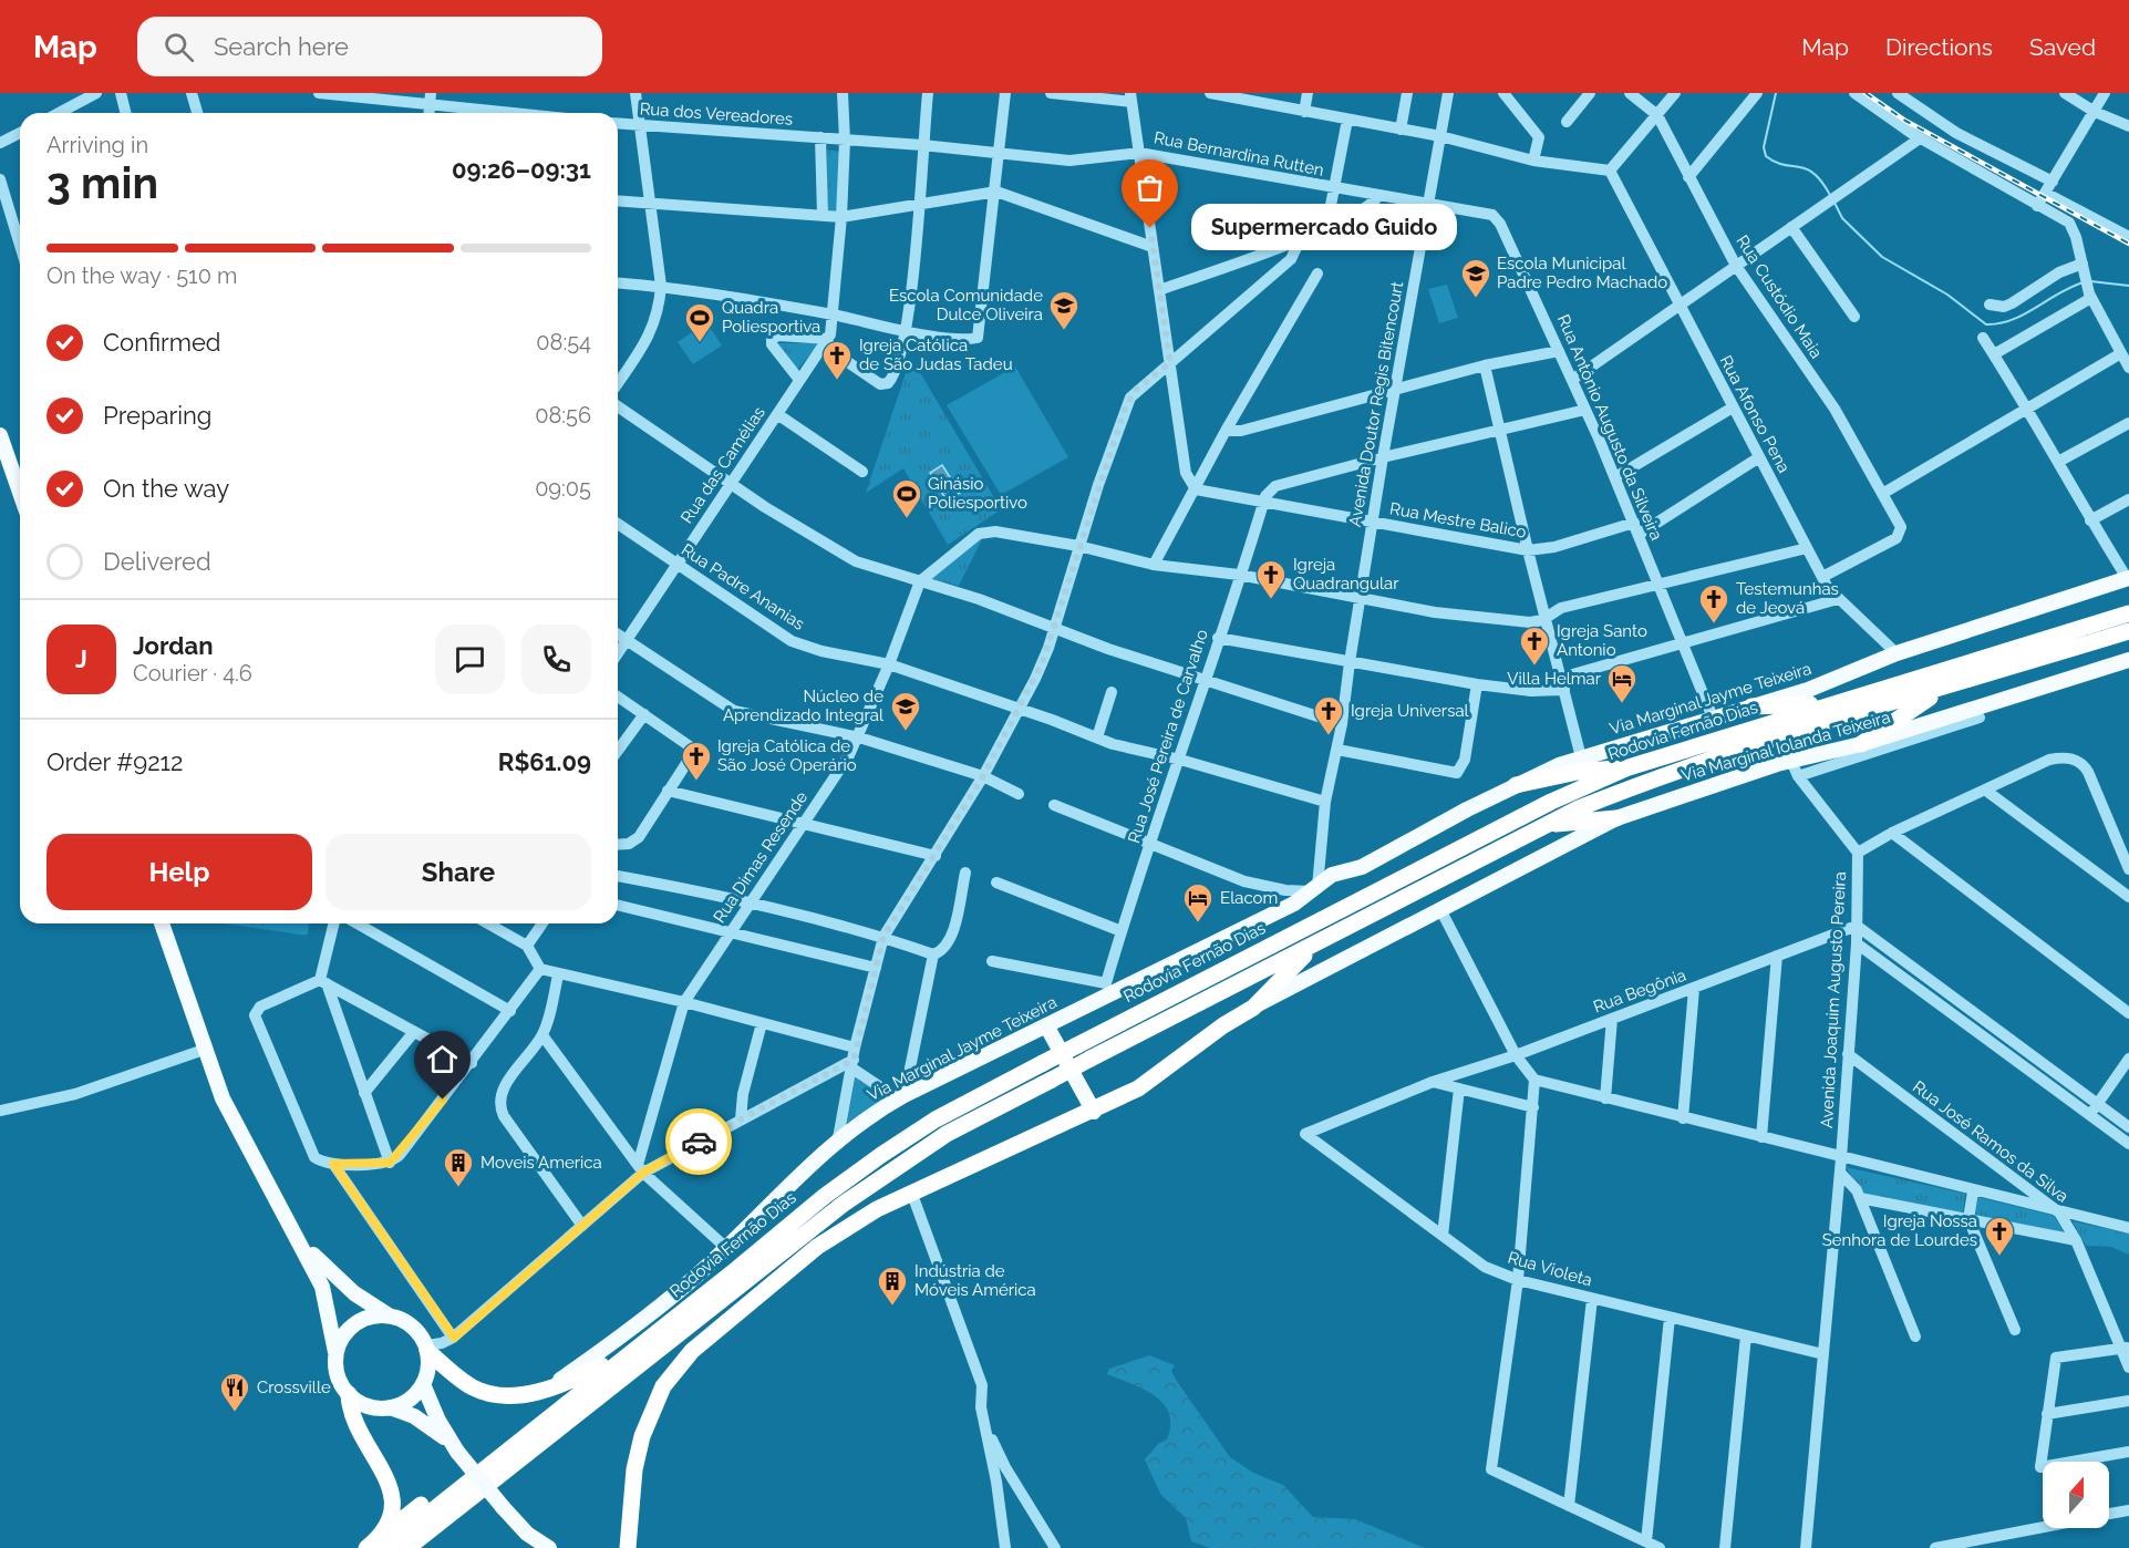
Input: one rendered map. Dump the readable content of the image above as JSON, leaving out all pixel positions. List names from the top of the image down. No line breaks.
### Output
{"streets":{"highway":["Rodovia Fernão Dias"],"main road":["Via Marginal Jayme Teixeira","Via Marginal Iolanda Teixeira"],"street":["Rua dos Vereadores","Rua Bernardina Rutten","Rua Custódio Maia","Avenida Doutor Regis Bitencourt","Rua Afonso Pena","Rua Antônio Augusto da Silveira","Rua das Camélias","Rua Mestre Balico","Rua Padre Ananias","Rua José Pereira de Carvalho","Rua Dimas Resende","Rua Begônia","Avenida Joaquim Augusto Pereira","Rua José Ramos da Silva","Rua Violeta"]},"crossings":[["Rua dos Vereadores","Rua Bernardina Rutten"],["Rua dos Vereadores","Rua das Camélias"],["Rua Bernardina Rutten","Avenida Doutor Regis Bitencourt"],["Rua Bernardina Rutten","Rua Antônio Augusto da Silveira"],["Rua Bernardina Rutten","Rua das Camélias"],["Rua Custódio Maia","Rua Afonso Pena"],["Avenida Doutor Regis Bitencourt","Rua Antônio Augusto da Silveira"],["Avenida Doutor Regis Bitencourt","Rua Mestre Balico"],["Avenida Doutor Regis Bitencourt","Rua Padre Ananias"],["Avenida Doutor Regis Bitencourt","Via Marginal Jayme Teixeira"],["Rua Afonso Pena","Rua Mestre Balico"],["Rua Afonso Pena","Via Marginal Jayme Teixeira"],["Rua Antônio Augusto da Silveira","Rua Mestre Balico"],["Rua Antônio Augusto da Silveira","Via Marginal Jayme Teixeira"],["Rua das Camélias","Rua Padre Ananias"],["Rua Mestre Balico","Rua José Pereira de Carvalho"],["Rua Padre Ananias","Rua José Pereira de Carvalho"],["Rua Padre Ananias","Rua Dimas Resende"],["Via Marginal Iolanda Teixeira","Avenida Joaquim Augusto Pereira"],["Rua Begônia","Avenida Joaquim Augusto Pereira"],["Rua Begônia","Rua Violeta"],["Avenida Joaquim Augusto Pereira","Rua José Ramos da Silva"],["Avenida Joaquim Augusto Pereira","Rua Violeta"]],"places":{"other":["Supermercado Guido"],"school or university":["Escola Municipal Padre Pedro Machado","Escola Comunidade Dulce Oliveira","Núcleo de Aprendizado Integral"],"sports":["Quadra Poliesportiva","Ginásio Poliesportivo"],"church":["Igreja Católica de São Judas Tadeu","Igreja Quadrangular","Testemunhas de Jeová","Igreja Santo Antonio","Igreja Universal","Igreja Católica de São José Operário","Igreja Nossa Senhora de Lourdes"],"hotel":["Villa Helmar","Elacom"],"building":["Moveis America","Indústria de Móveis América"],"restaurant":["Crossville"]},"north":"top","page":{"header":"Map","search":"Search here","nav":["Map","Directions","Saved"],"heading":["3 min","Arriving in","09:26–09:31"],"panel":["Jordan","Courier · 4.6","Order #9212","R$61.09"],"bubble":"Supermercado Guido","bar":"On the way · 510 m","list":[["Confirmed","08:54"],["Preparing","08:56"],["On the way","09:05"],"Delivered"],"round":"J","buttons":["Help","Share"]}}
